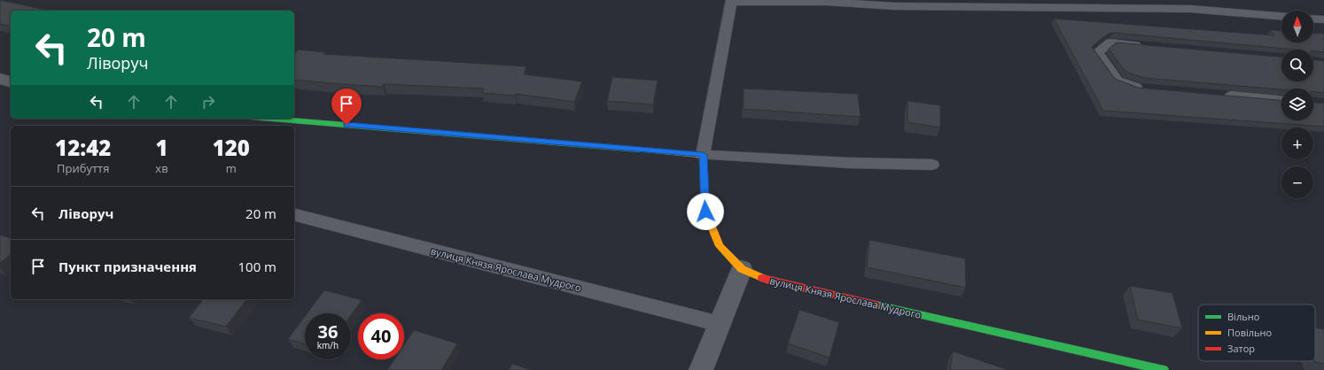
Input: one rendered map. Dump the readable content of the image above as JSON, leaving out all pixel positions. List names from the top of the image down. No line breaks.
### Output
{"streets":{"street":["вулиця Князя Ярослава Мудрого"]},"legend":["Вільно","Повільно","Затор"],"north":"top","page":{"map_buttons":["+","−"],"turn":["20 m","Ліворуч"],"eta":["12:42","Прибуття","1","хв","120","m"],"list":[{"name":"Ліворуч","value":"20 m"},{"name":"Пункт призначення","value":"100 m"}],"speed":"36 km/h","limit":"40"}}
